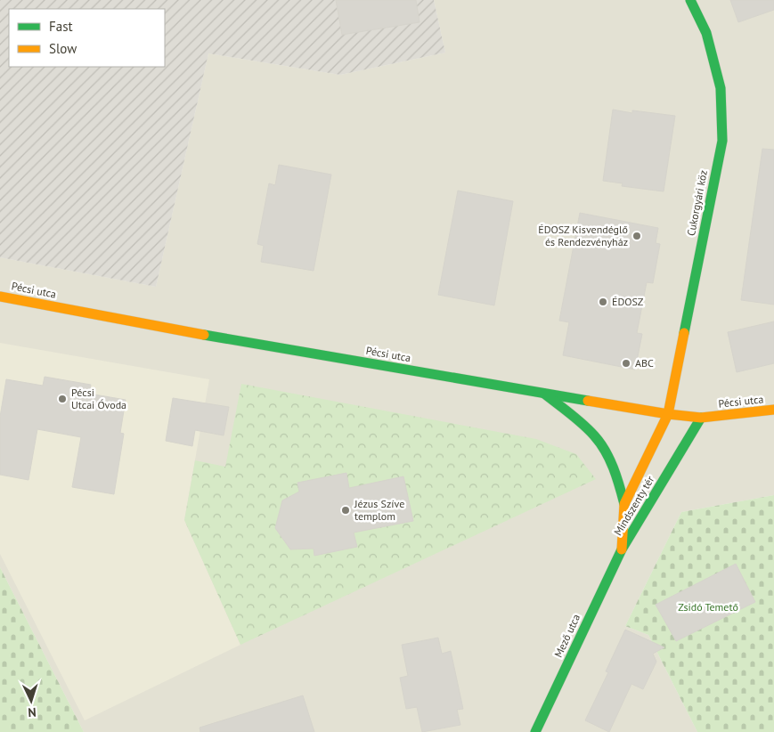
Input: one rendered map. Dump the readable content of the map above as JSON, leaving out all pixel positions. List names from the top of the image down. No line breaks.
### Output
{"streets":{"street":["Cukorgyári köz","Pécsi utca","Mindszenty tér","Mező utca"]},"crossings":[["Cukorgyári köz","Pécsi utca"],["Cukorgyári köz","Mindszenty tér"],["Pécsi utca","Mindszenty tér"],["Mindszenty tér","Mező utca"]],"parks":["Zsidó Temető"],"places":["ÉDOSZ Kisvendéglő és Rendezvényház","ÉDOSZ","ABC","Pécsi Utcai Óvoda","Jézus Szíve templom"],"legend":["Fast","Slow"],"north":"bottom"}
